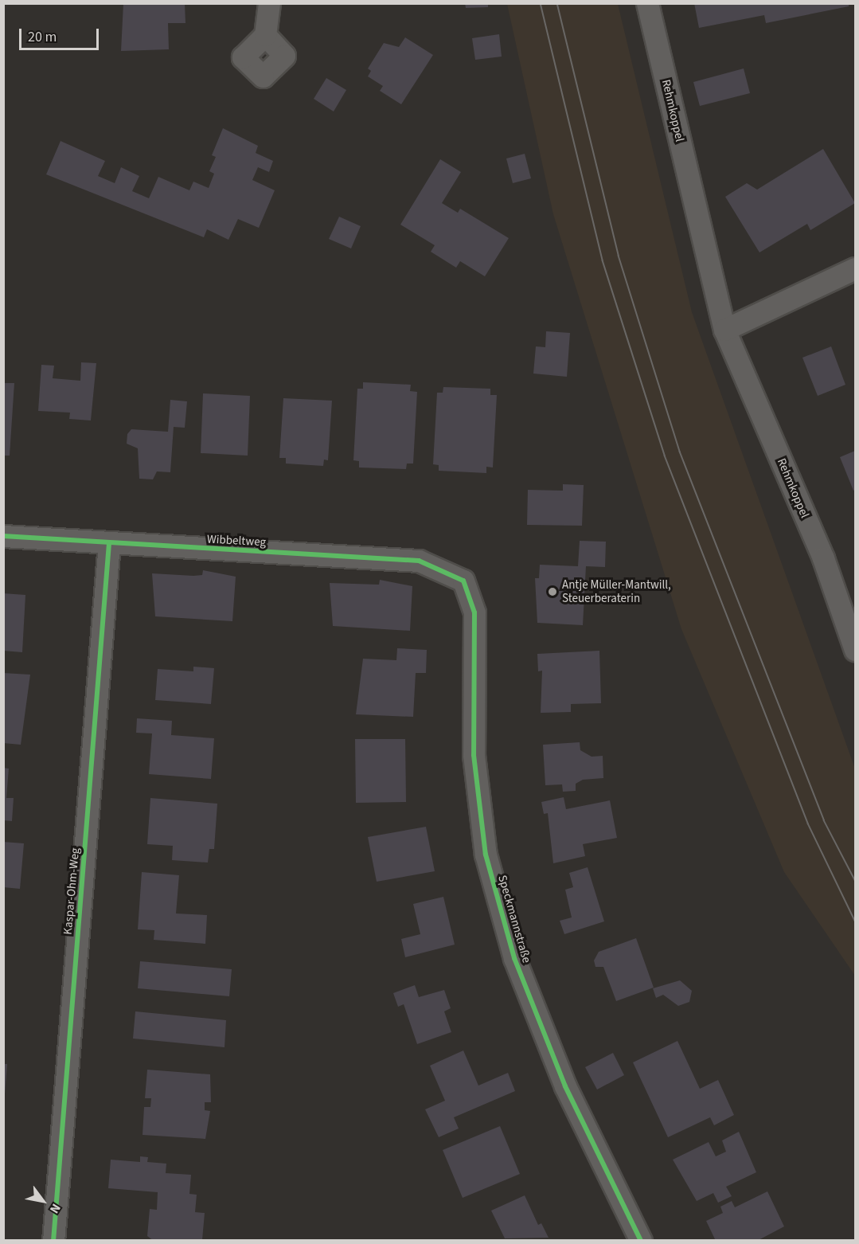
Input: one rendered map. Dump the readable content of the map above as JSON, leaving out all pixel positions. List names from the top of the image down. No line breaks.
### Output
{"streets":{"street":["Rehmkoppel","Wibbeltweg","Kaspar-Ohm-Weg","Speckmannstraße"]},"crossings":[["Wibbeltweg","Kaspar-Ohm-Weg"],["Wibbeltweg","Speckmannstraße"]],"places":["Antje Müller-Mantwill, Steuerberaterin"],"scale_bar":"20 m","north":"bottom right"}
